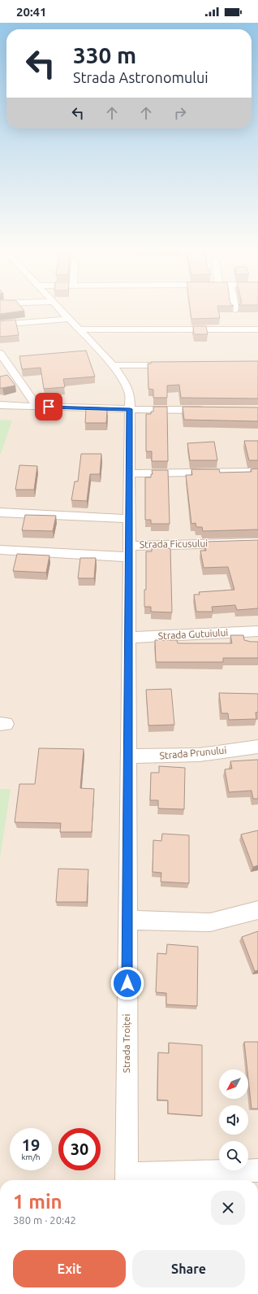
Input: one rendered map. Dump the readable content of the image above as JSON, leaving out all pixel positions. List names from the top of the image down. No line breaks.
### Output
{"streets":{"street":["Strada Ficusului","Strada Gutuiului","Strada Prunului","Strada Troiței"]},"crossings":[["Strada Ficusului","Strada Troiței"],["Strada Gutuiului","Strada Troiței"],["Strada Prunului","Strada Troiței"]],"north":"bottom left","page":{"status":"20:41","turn":["330 m","Strada Astronomului"],"speed":"19 km/h","limit":"30","heading":["1 min","380 m · 20:42"],"buttons":["Exit","Share"]}}
